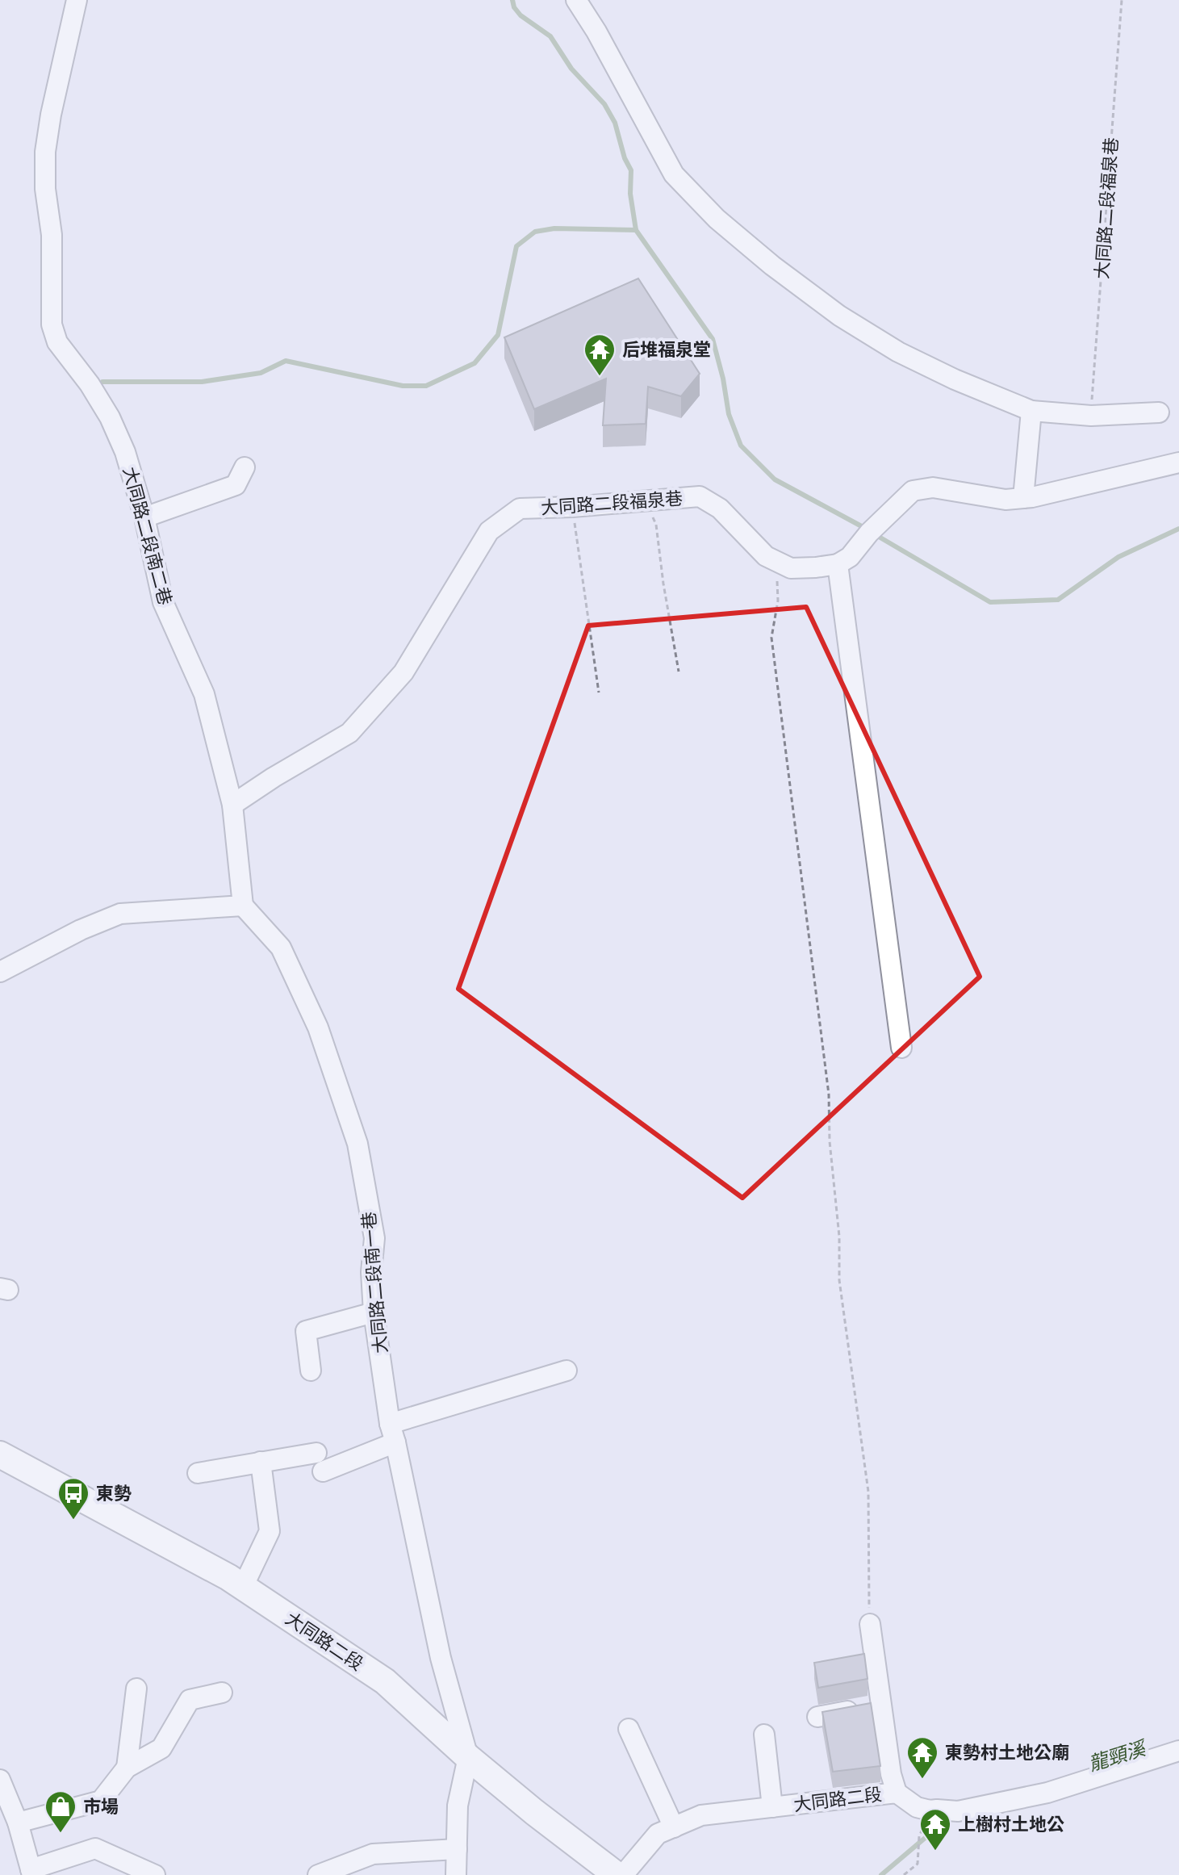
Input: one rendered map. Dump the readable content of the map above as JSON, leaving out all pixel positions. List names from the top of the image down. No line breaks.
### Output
{"streets":{"main road":["大同路二段"],"street":["大同路二段福泉巷","大同路二段南二巷","大同路二段南一巷"]},"crossings":[["大同路二段福泉巷","大同路二段南二巷"],["大同路二段南二巷","大同路二段南一巷"],["大同路二段南一巷","大同路二段"]],"water":["龍頸溪"],"places":{"temple":["后堆福泉堂","東勢村土地公廟","上樹村土地公"],"bus stop":["東勢"],"shop":["市場"]}}
